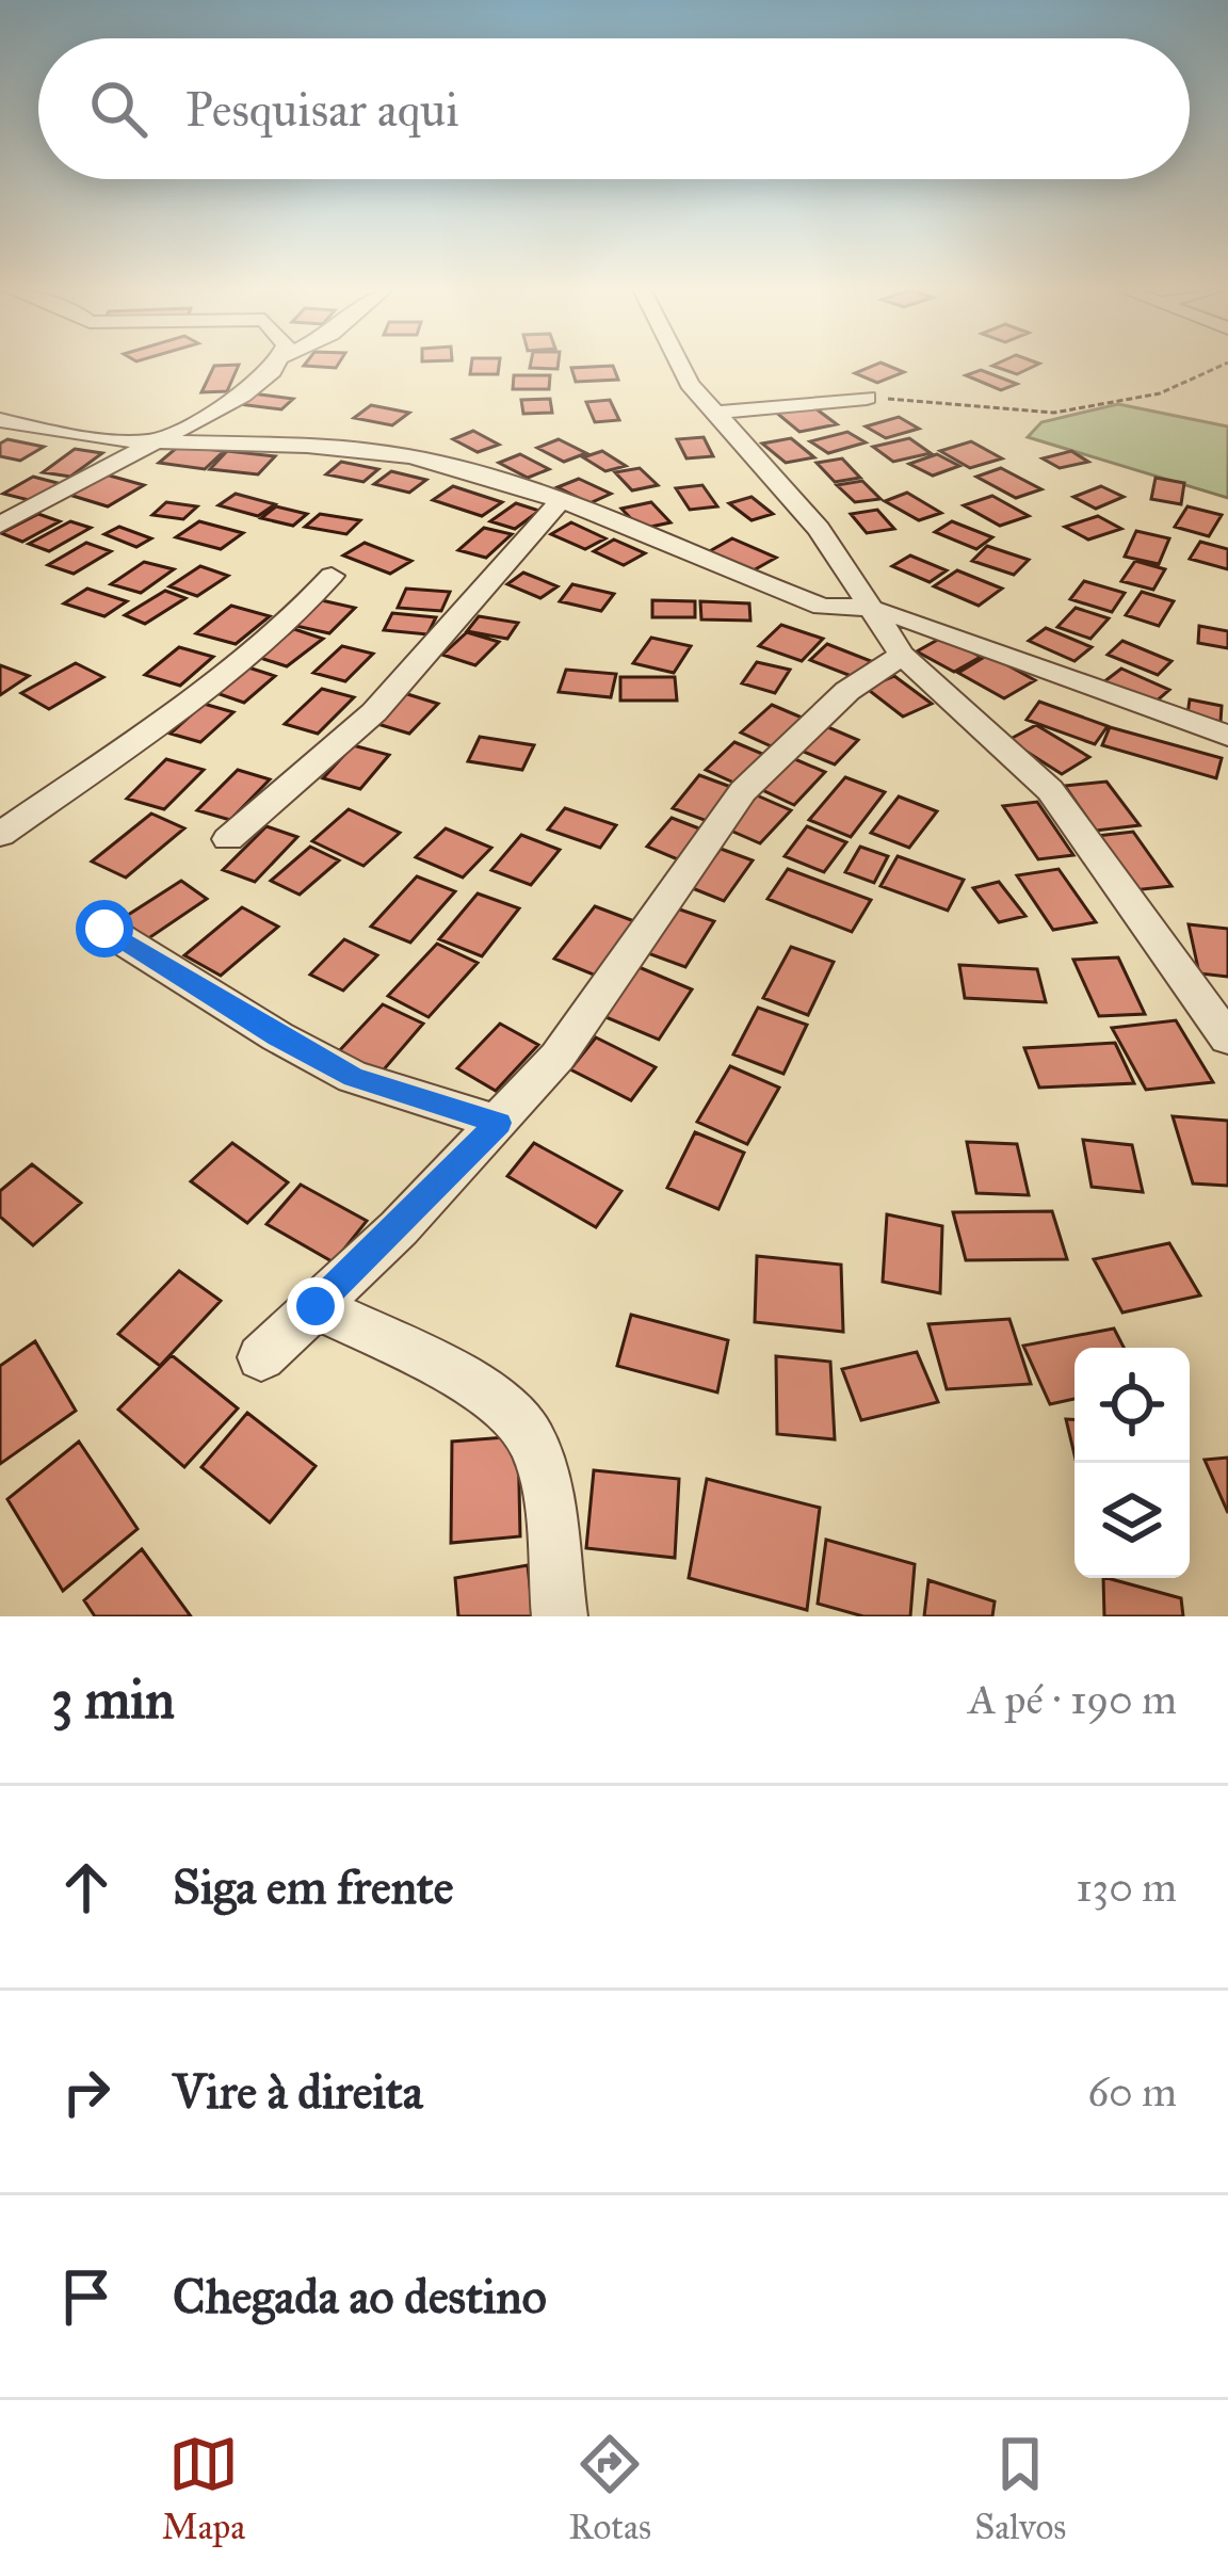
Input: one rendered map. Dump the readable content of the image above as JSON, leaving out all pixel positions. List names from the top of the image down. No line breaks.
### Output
{"page":{"search":"Pesquisar aqui","heading":["3 min","A pé · 190 m"],"list":[["Siga em frente","130 m"],["Vire à direita","60 m"],"Chegada ao destino"],"nav":["Mapa","Rotas","Salvos"]}}
